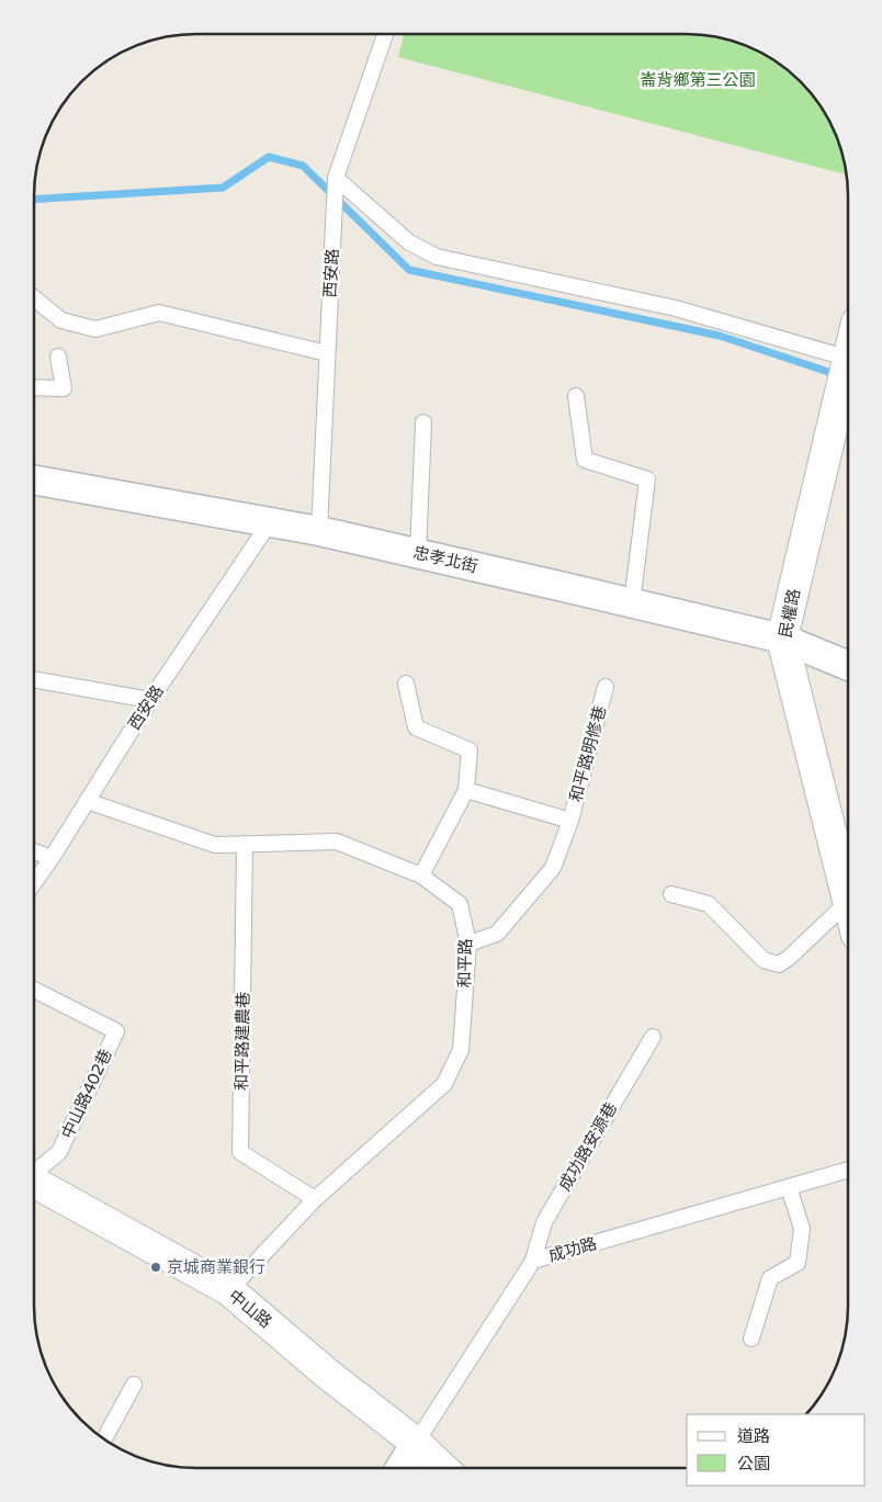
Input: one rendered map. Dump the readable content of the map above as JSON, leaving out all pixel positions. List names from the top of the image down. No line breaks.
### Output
{"streets":{"street":["忠孝北街","民權路","成功路","中山路"],"lane":["西安路","和平路明修巷","和平路","和平路建農巷","中山路402巷","成功路安源巷"]},"crossings":[["西安路","忠孝北街"],["西安路","和平路"],["忠孝北街","民權路"],["和平路明修巷","和平路"],["和平路","和平路建農巷"],["和平路","中山路"],["成功路安源巷","成功路"],["成功路","中山路"]],"parks":["崙背鄉第三公園"],"places":["京城商業銀行"],"legend":["道路","公園"]}
